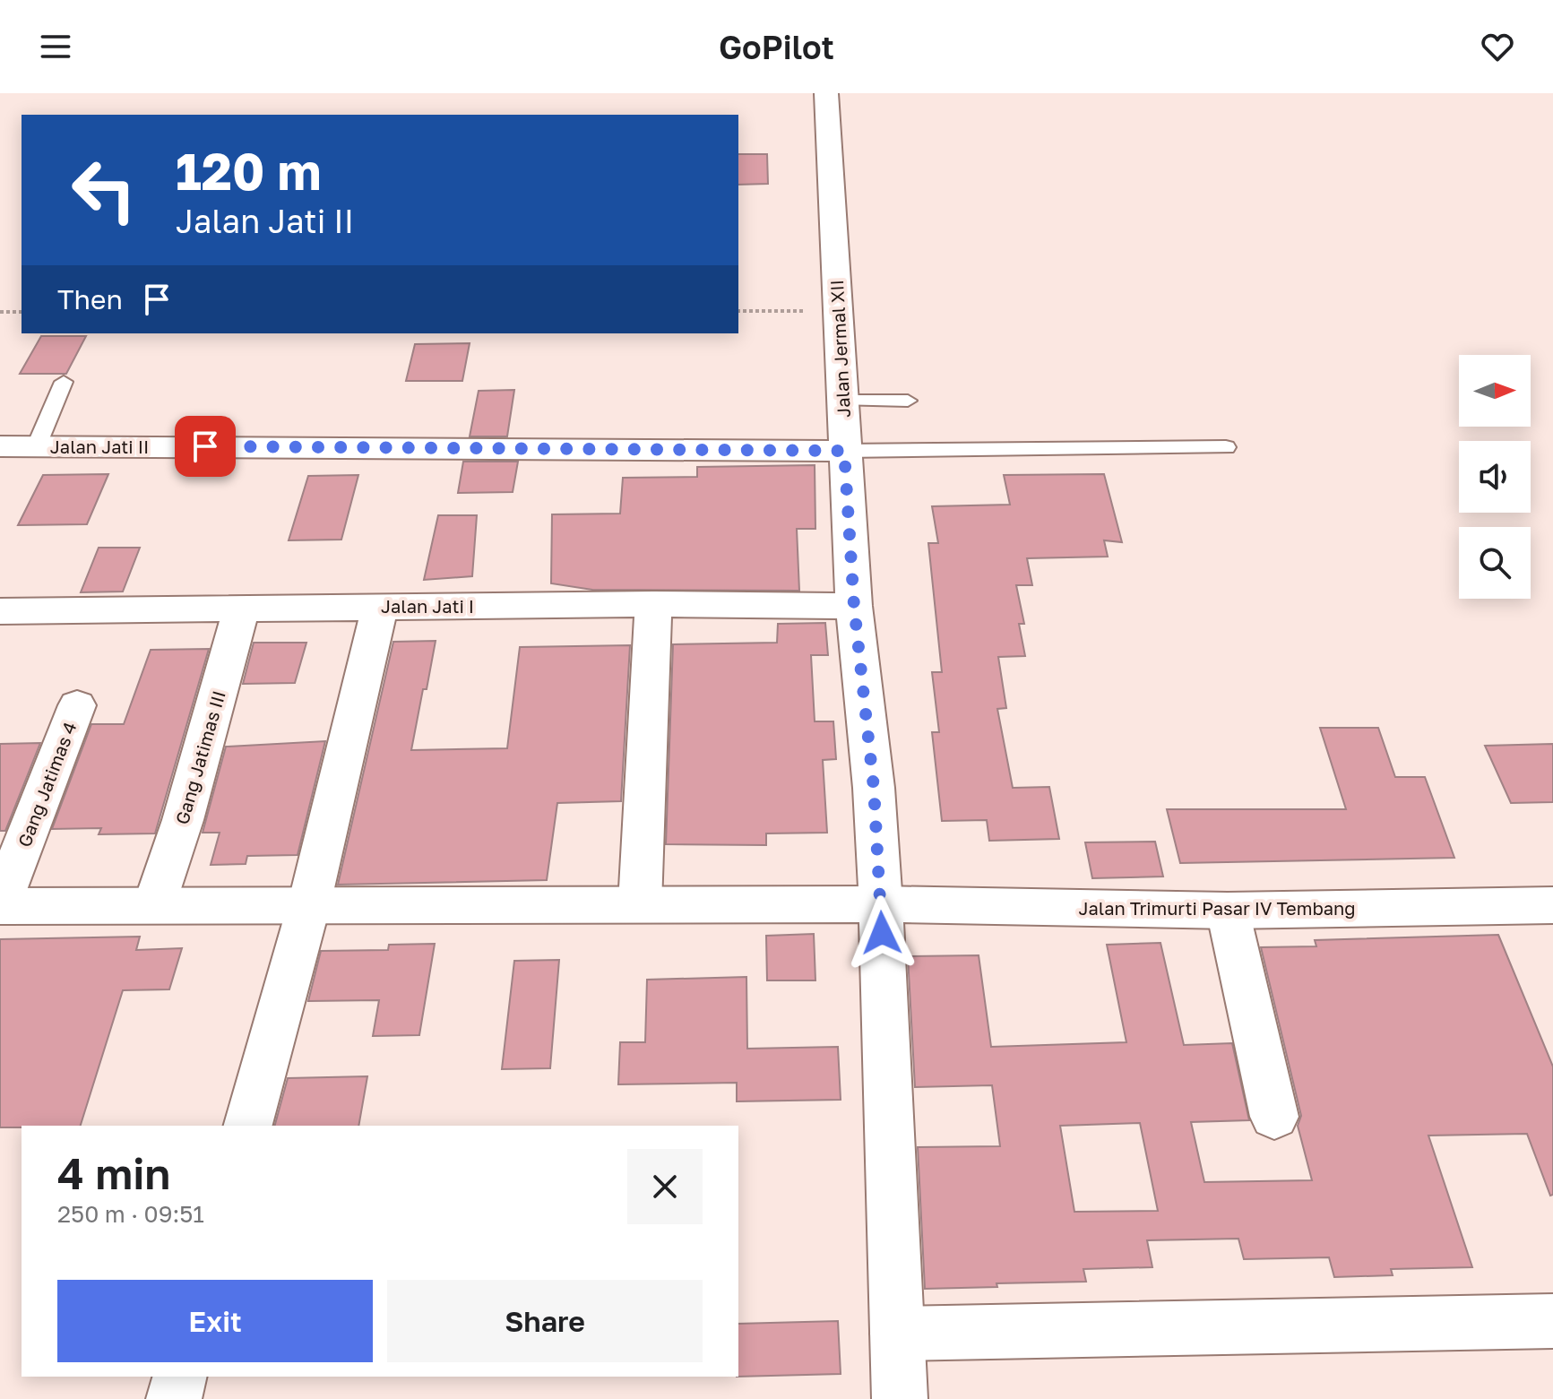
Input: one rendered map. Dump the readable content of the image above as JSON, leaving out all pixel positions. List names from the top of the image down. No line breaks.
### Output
{"streets":{"street":["Jalan Jermal XII","Jalan Jati II","Jalan Jati I","Gang Jatimas III","Gang Jatimas 4","Jalan Trimurti Pasar IV Tembang"]},"crossings":[["Jalan Jermal XII","Jalan Jati II"],["Jalan Jermal XII","Jalan Jati I"],["Jalan Jermal XII","Jalan Trimurti Pasar IV Tembang"],["Jalan Jati I","Gang Jatimas III"],["Gang Jatimas III","Jalan Trimurti Pasar IV Tembang"],["Gang Jatimas 4","Jalan Trimurti Pasar IV Tembang"]],"north":"right","page":{"header":"GoPilot","turn":["120 m","Jalan Jati II"],"then":"Then","heading":["4 min","250 m · 09:51"],"buttons":["Exit","Share"]}}
